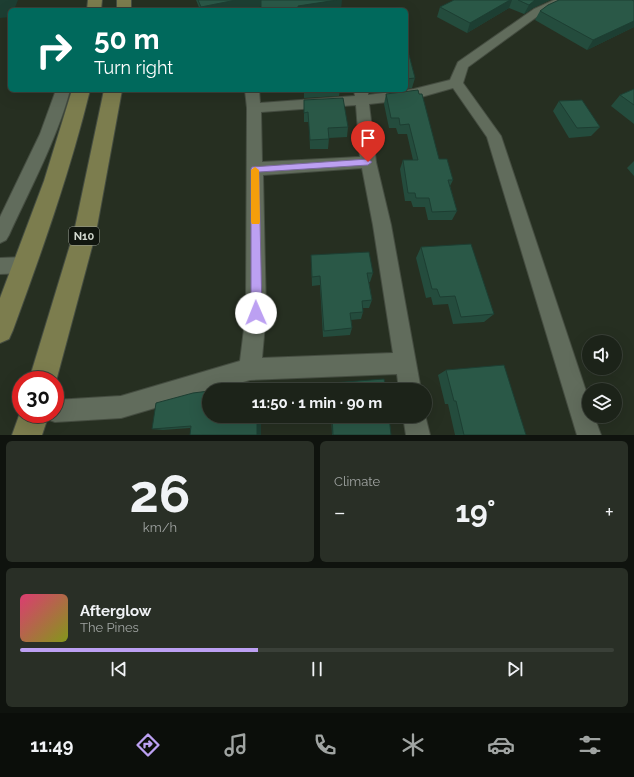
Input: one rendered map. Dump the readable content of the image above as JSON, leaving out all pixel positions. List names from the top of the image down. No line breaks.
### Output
{"streets":{"main road":["N10"]},"page":{"turn":["50 m","Turn right"],"limit":"30","trip":"11:50 · 1 min · 90 m","tile":[["26","km/h"],"Climate"],"heat":["−","19°","+"],"song":["Afterglow","The Pines"],"tabs":"11:49"}}
